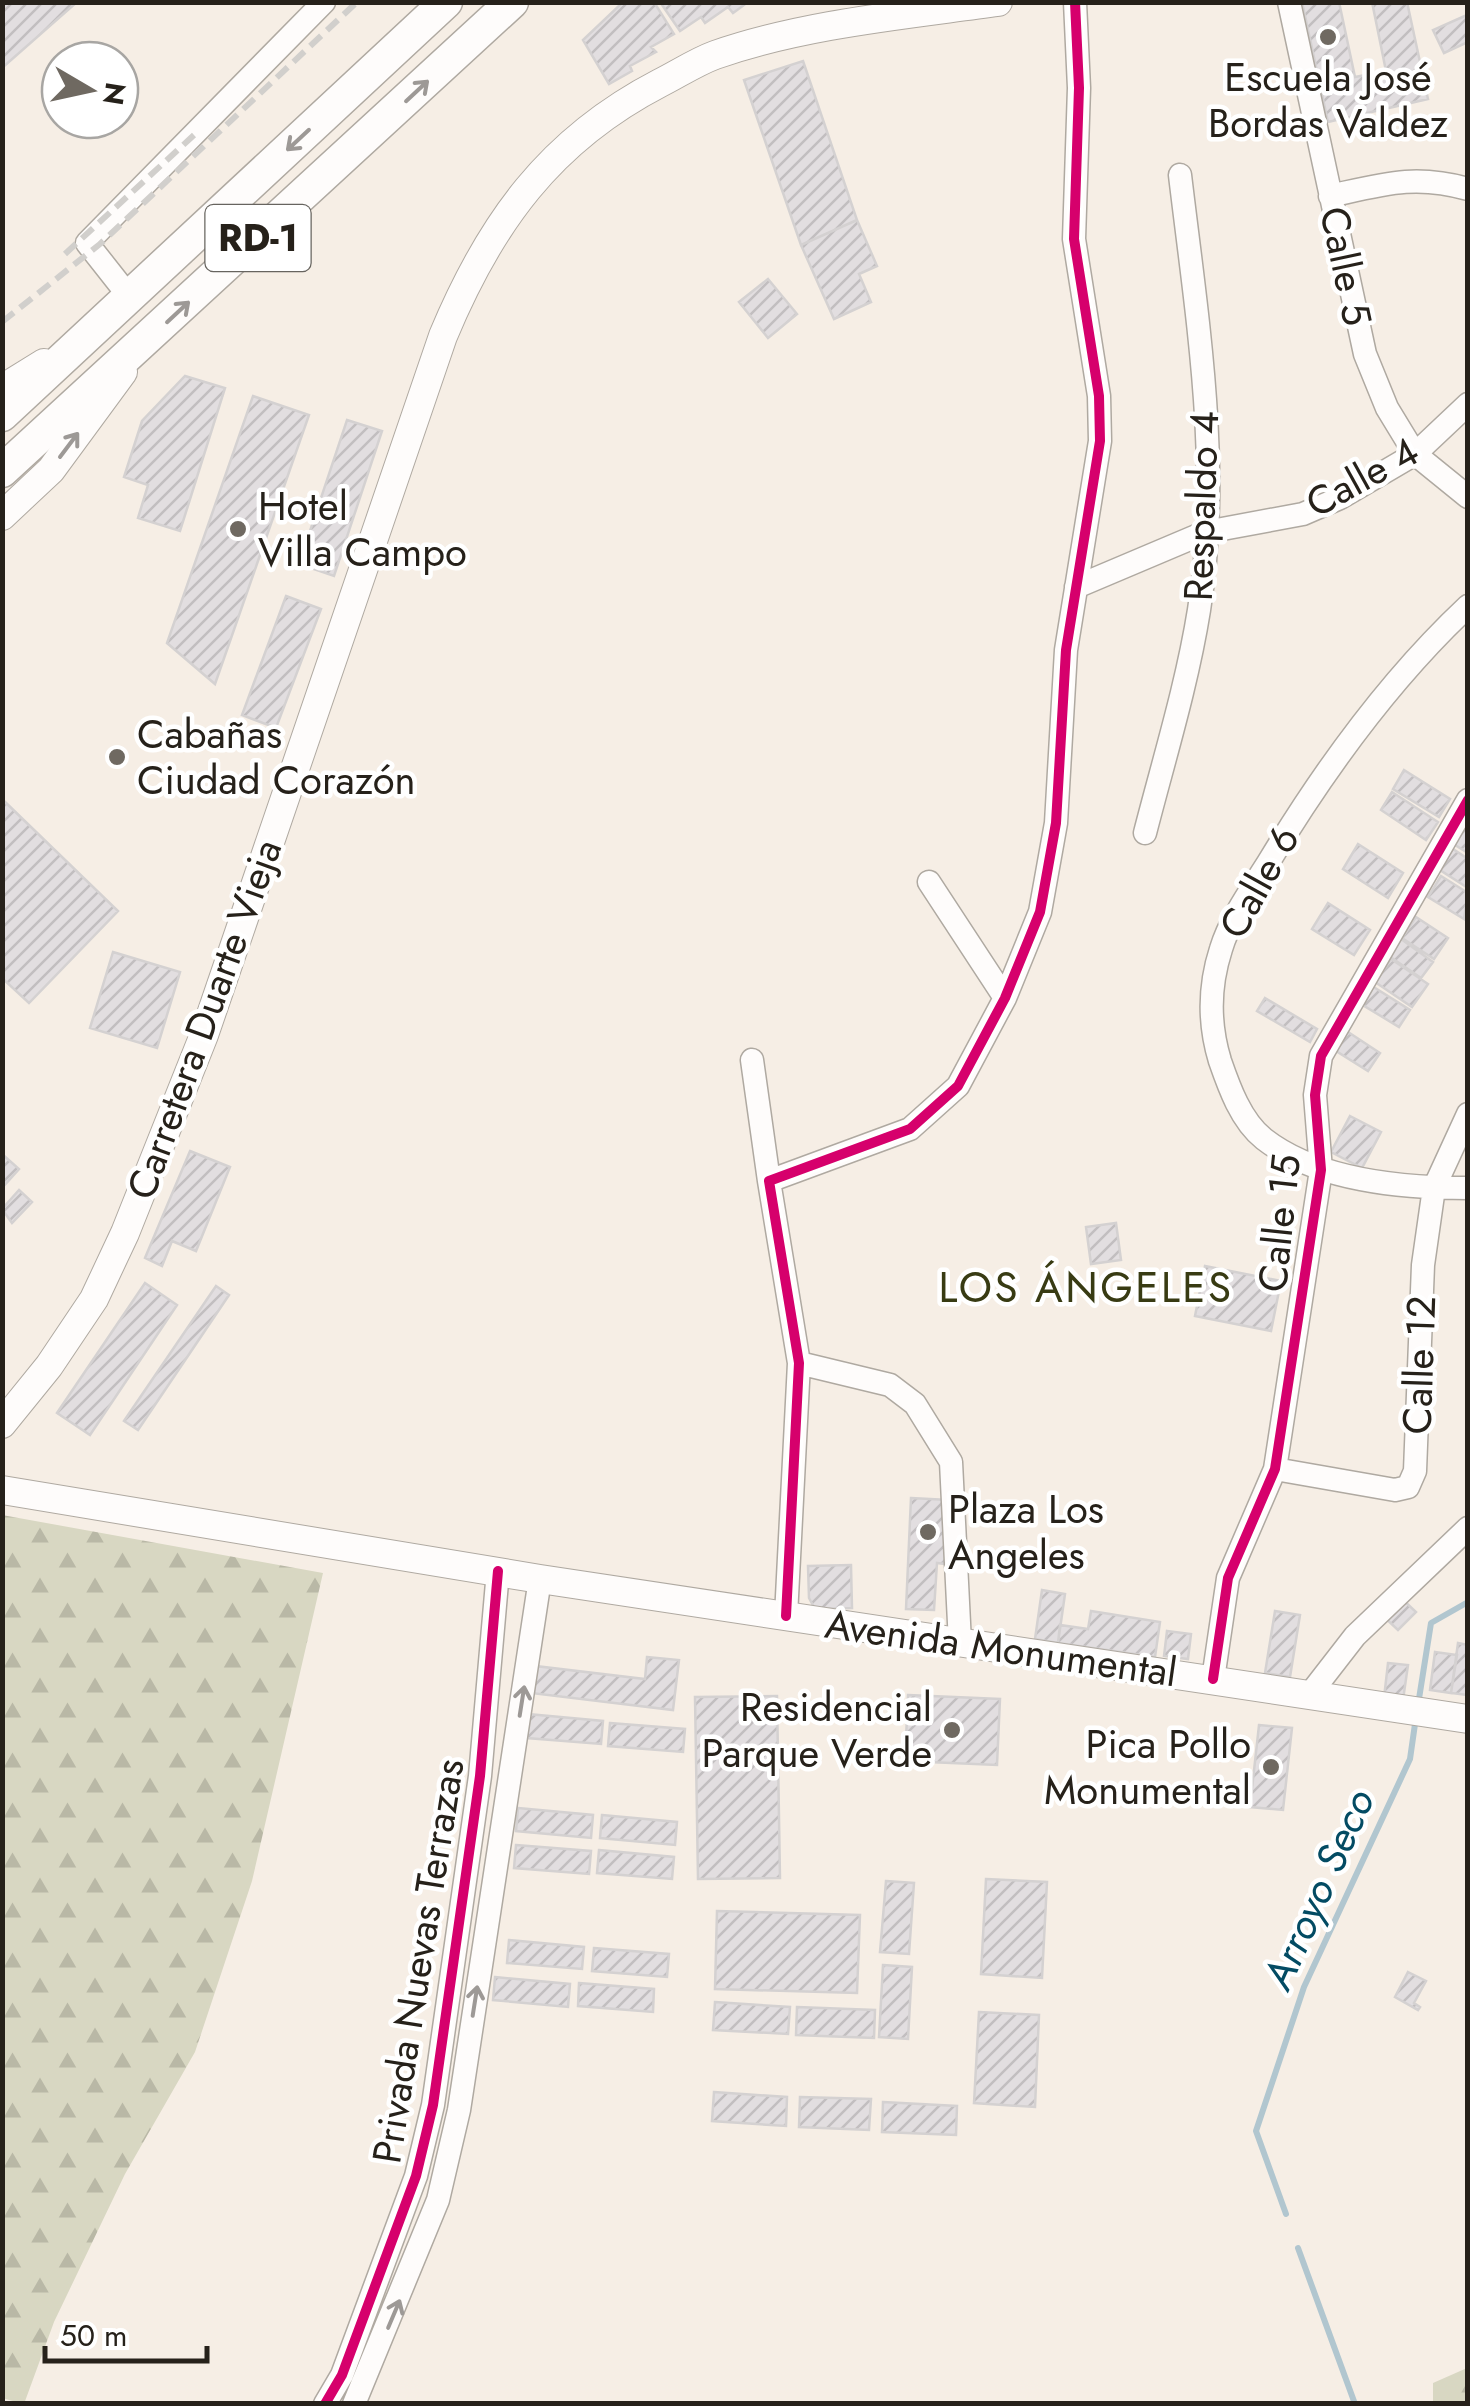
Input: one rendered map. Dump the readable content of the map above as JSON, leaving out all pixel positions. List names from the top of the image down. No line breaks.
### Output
{"streets":{"highway":["RD-1"],"main road":["Carretera Duarte Vieja","Avenida Monumental"],"street":["Calle 5","Calle 4","Respaldo 4","Calle 6","Calle 15","Calle 12","Privada Nuevas Terrazas"]},"crossings":[["Calle 5","Calle 4"],["Calle 4","Respaldo 4"],["Calle 6","Calle 15"],["Calle 6","Calle 12"],["Calle 15","Calle 12"],["Calle 15","Avenida Monumental"],["Avenida Monumental","Privada Nuevas Terrazas"]],"districts":["LOS ÁNGELES"],"water":["Arroyo Seco"],"places":["Escuela José Bordas Valdez","Hotel Villa Campo","Cabañas Ciudad Corazón","Plaza Los Angeles","Residencial Parque Verde","Pica Pollo Monumental"],"scale_bar":"50 m","north":"right"}
